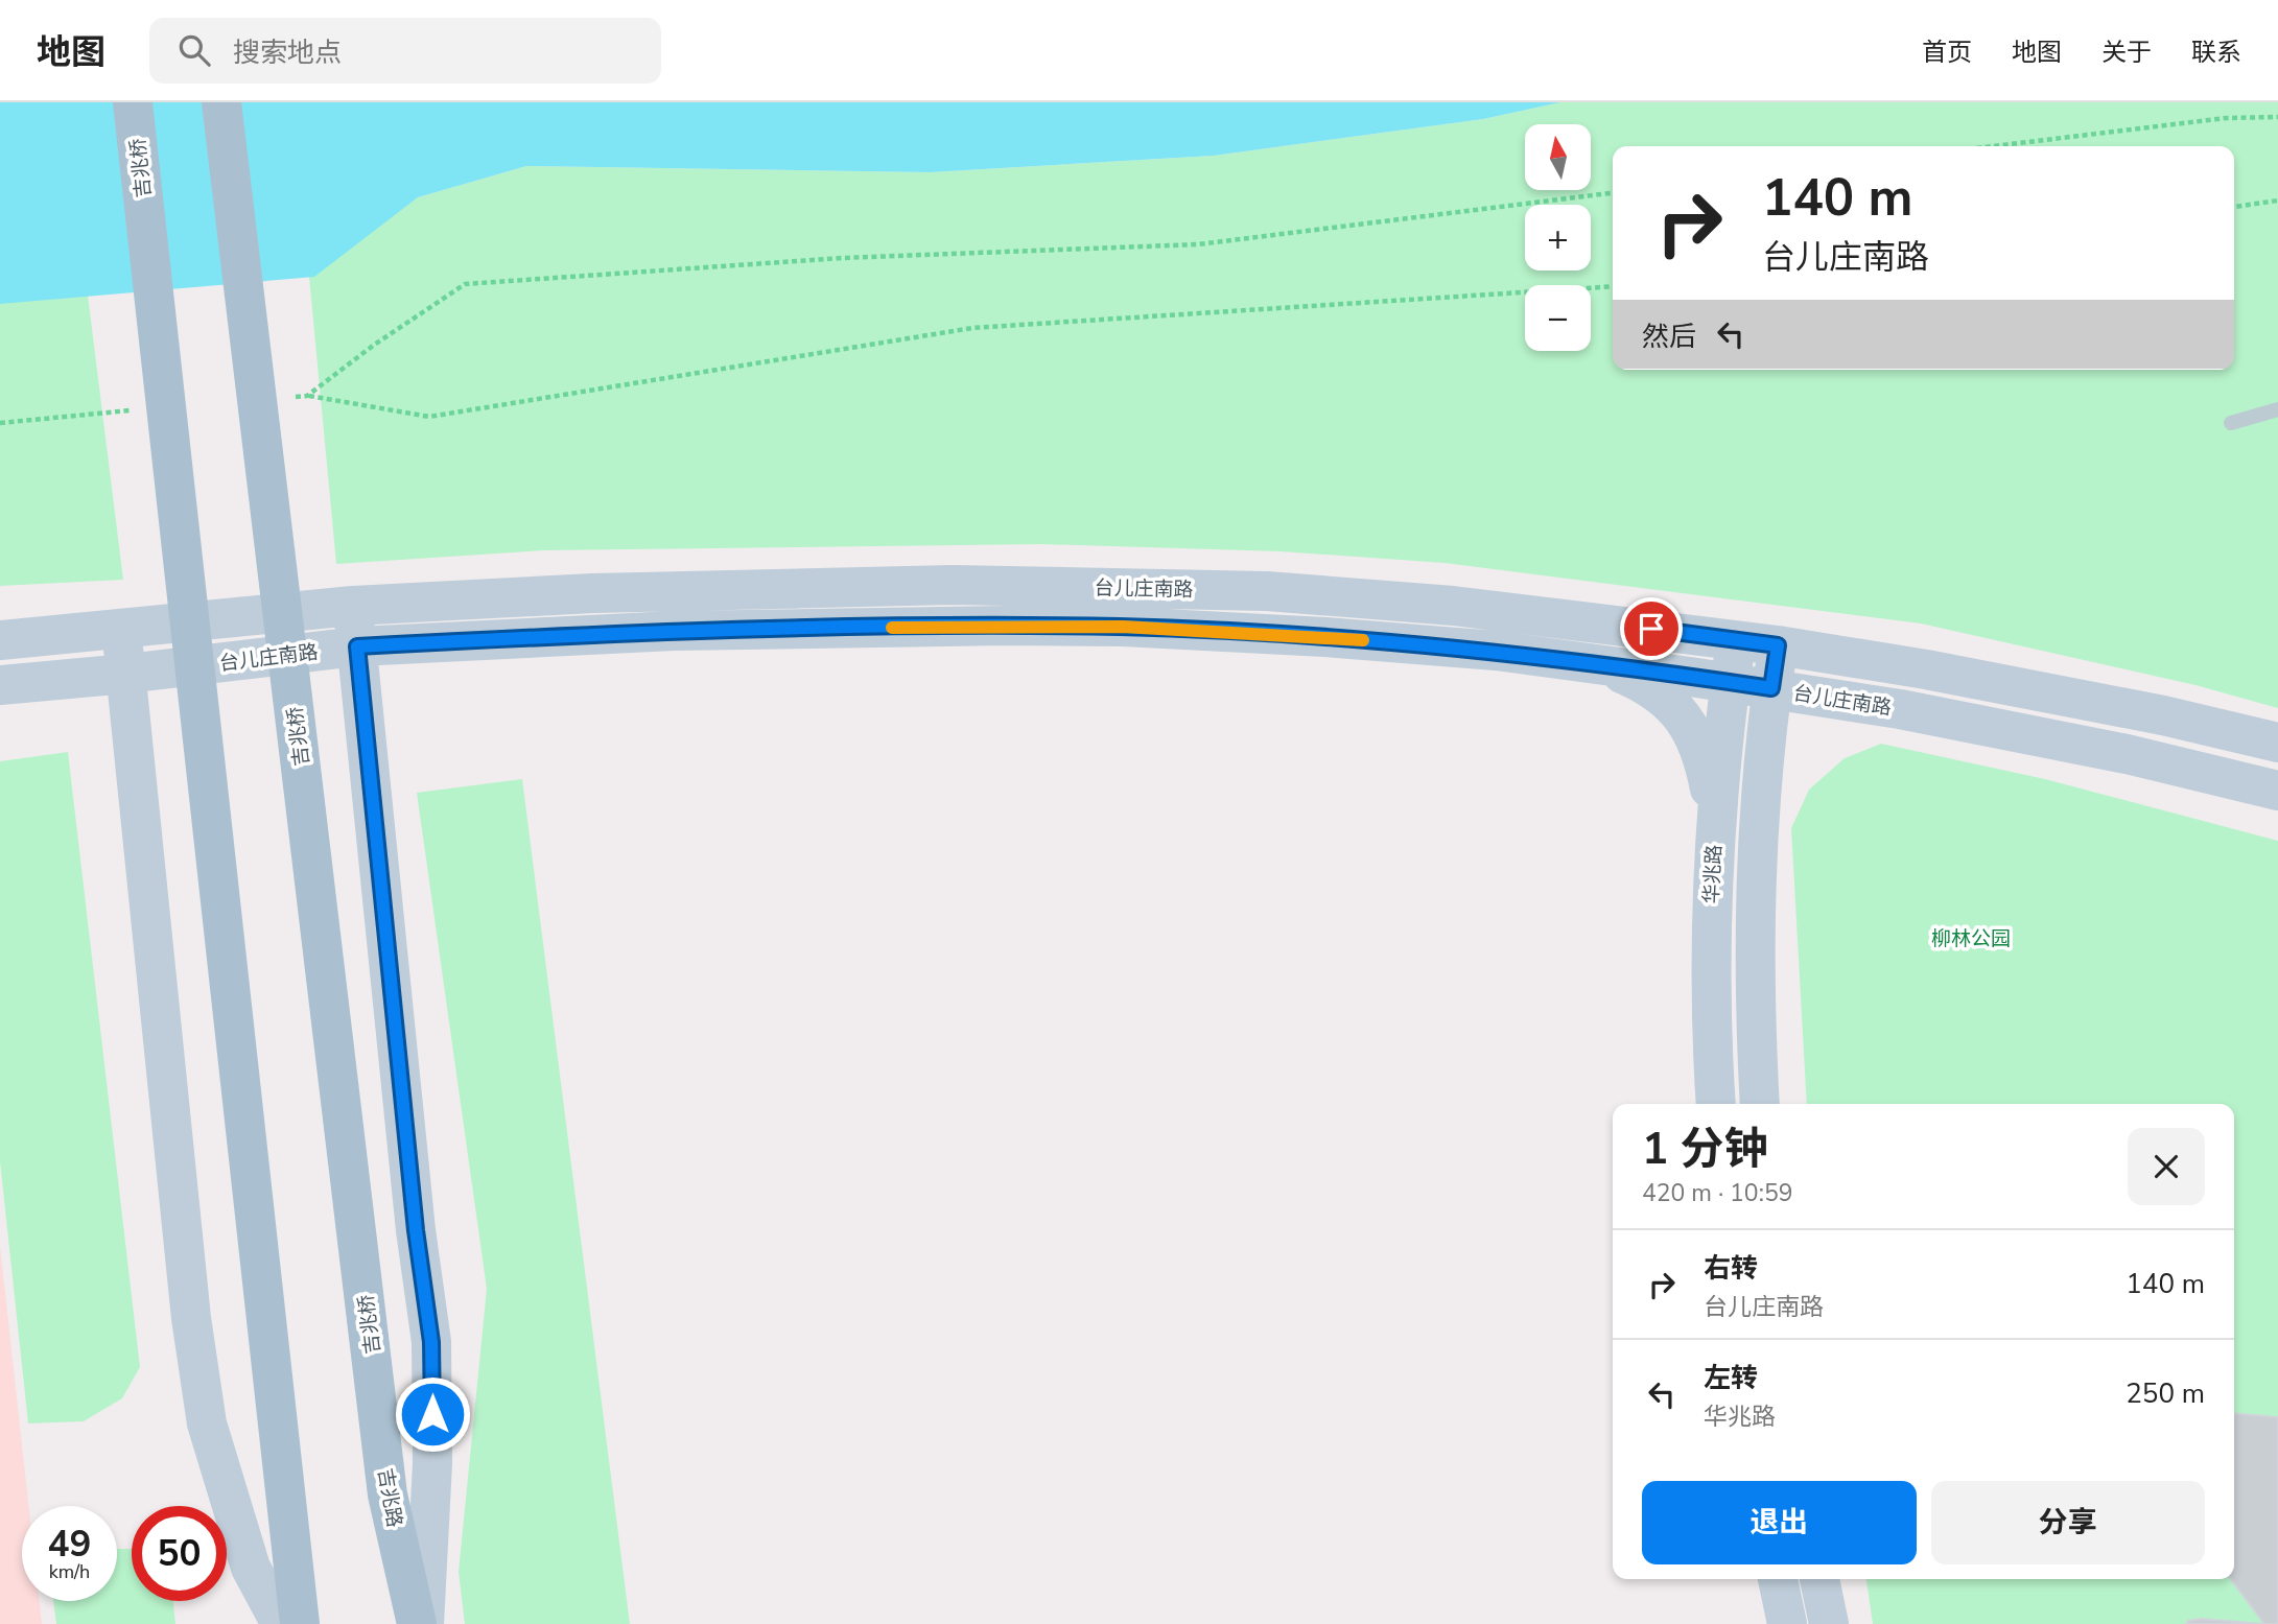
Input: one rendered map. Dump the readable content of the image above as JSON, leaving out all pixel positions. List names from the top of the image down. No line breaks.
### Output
{"streets":{"main road":["吉兆桥","台儿庄南路","华兆路","吉兆路"]},"crossings":[["吉兆桥","吉兆路"],["台儿庄南路","华兆路"]],"parks":["柳林公园"],"north":"top","page":{"header":"地图","search":"搜索地点","nav":["首页","地图","关于","联系"],"map_buttons":["+","−"],"turn":["140 m","台儿庄南路"],"then":"然后","heading":["1 分钟","420 m · 10:59"],"list":[{"name":"右转","note":"台儿庄南路","value":"140 m"},{"name":"左转","note":"华兆路","value":"250 m"}],"buttons":["退出","分享"],"speed":"49 km/h","limit":"50"}}
